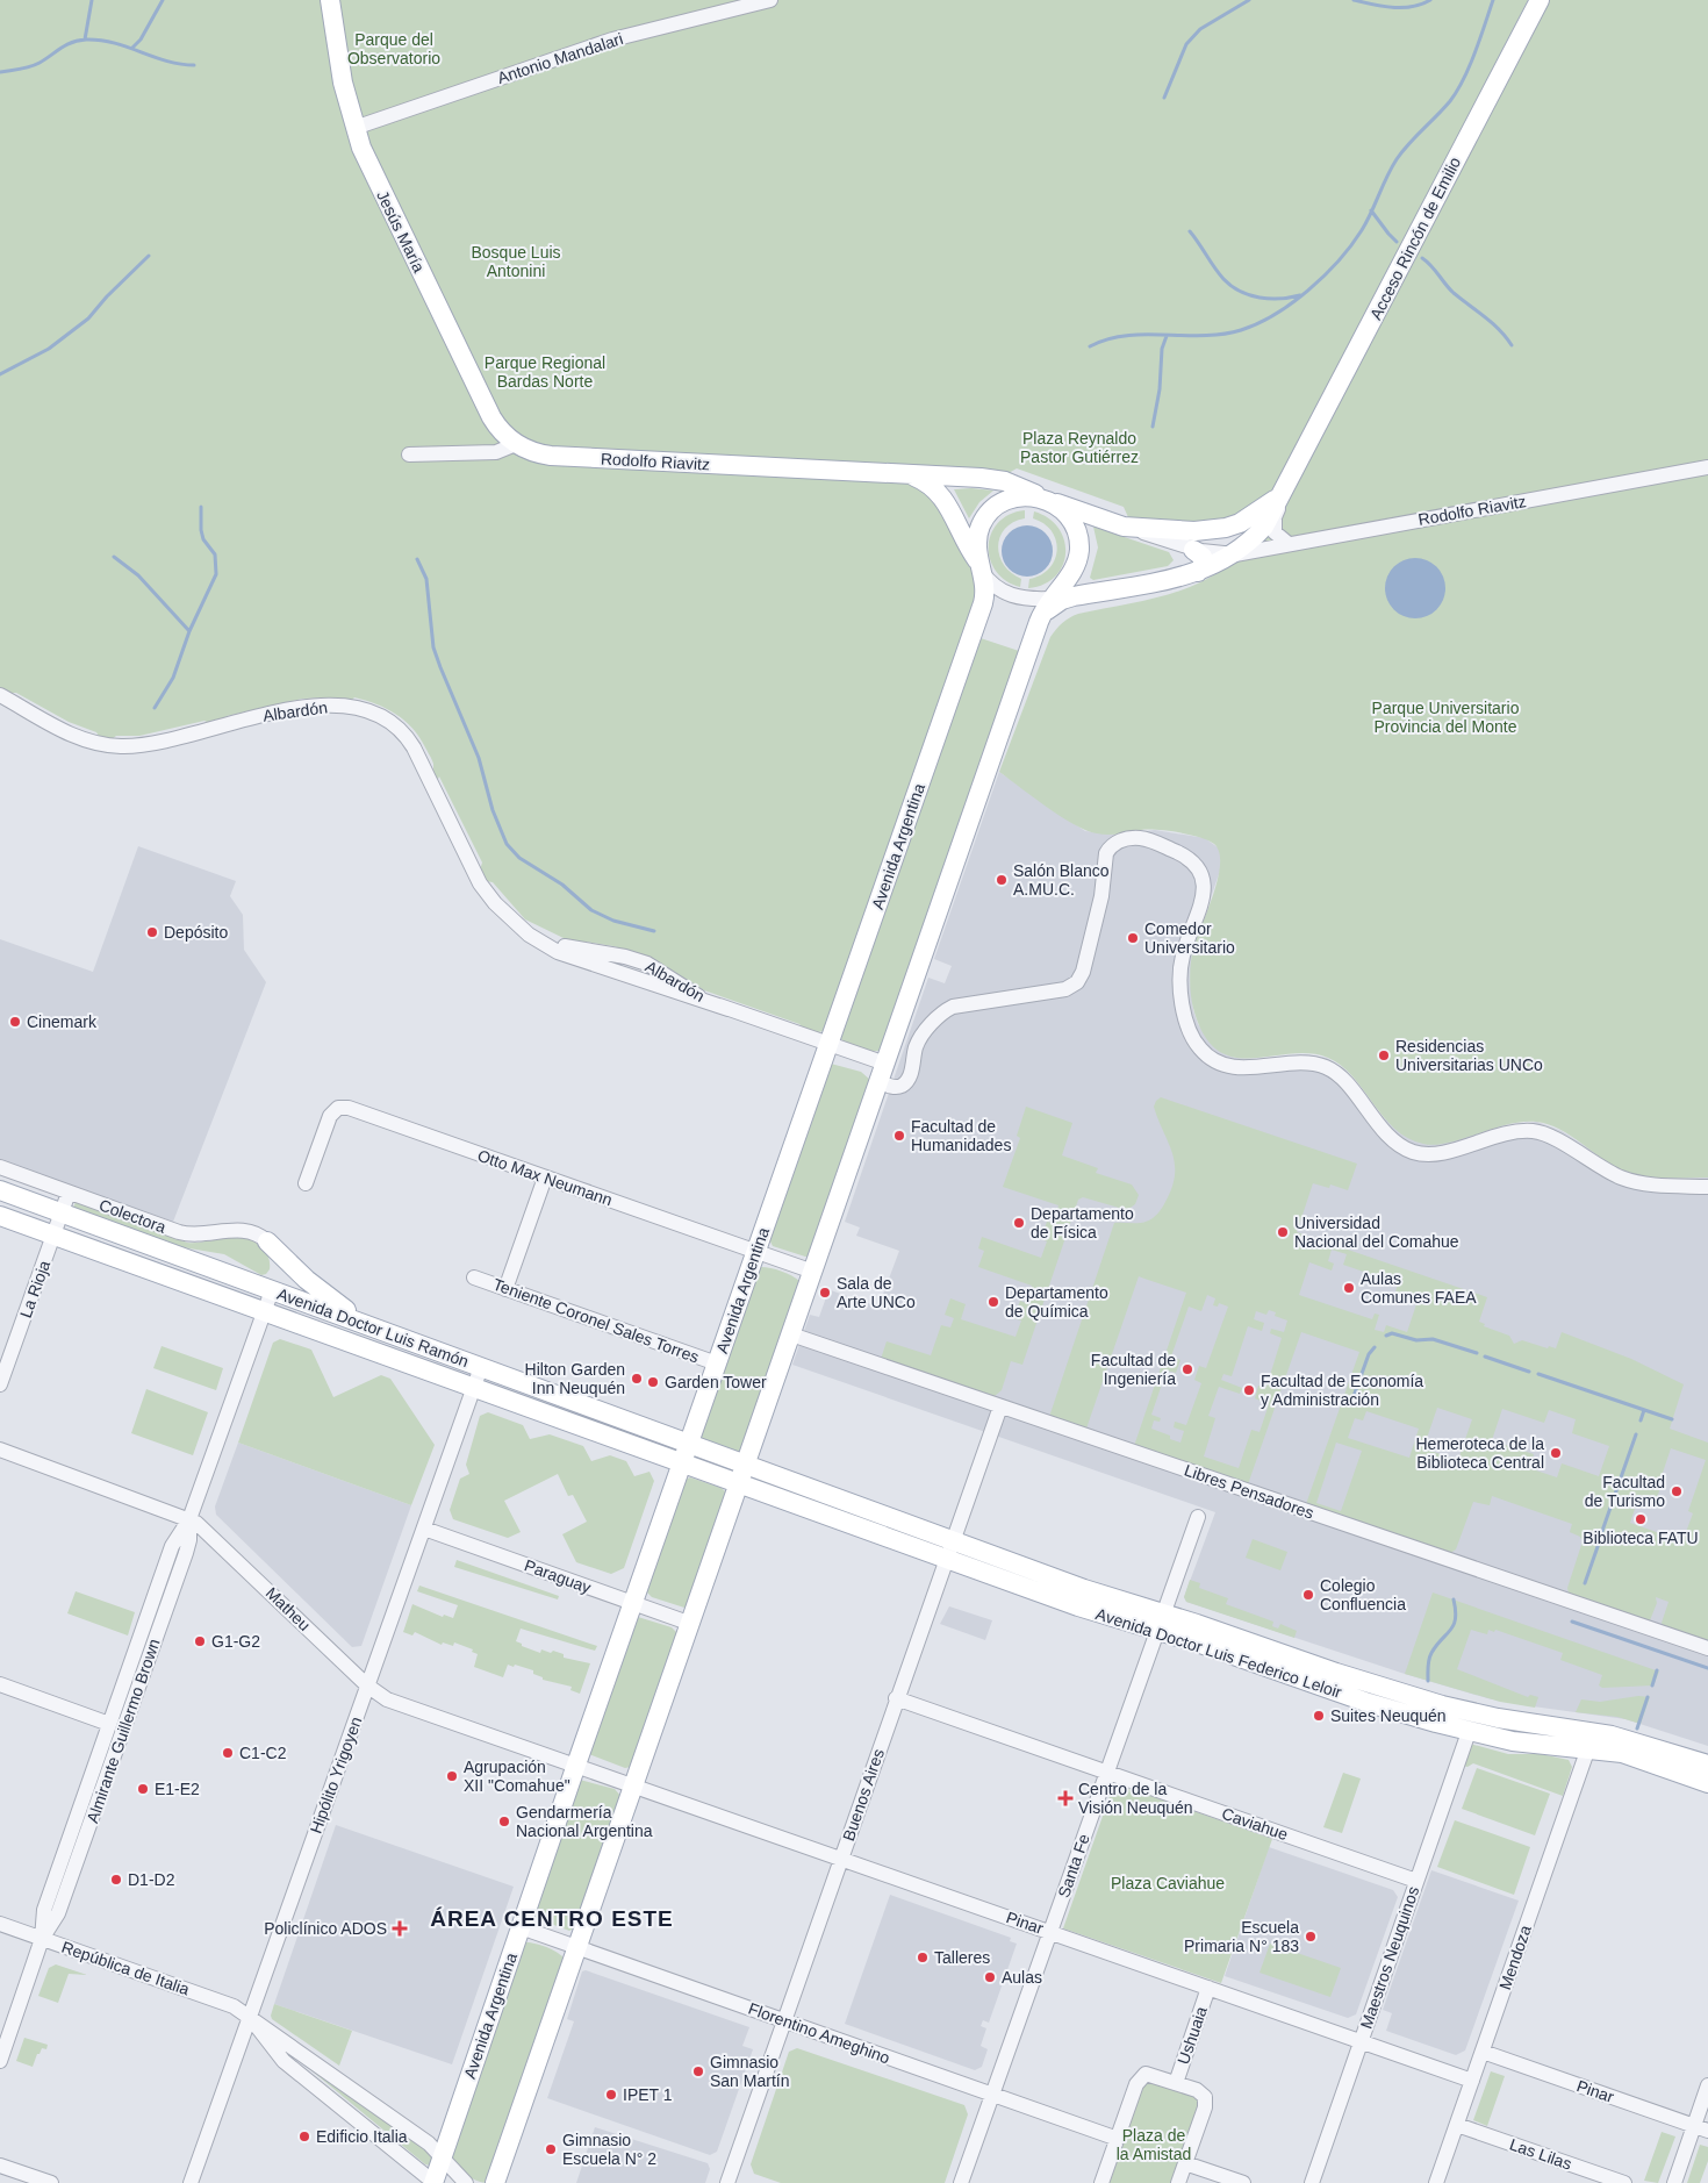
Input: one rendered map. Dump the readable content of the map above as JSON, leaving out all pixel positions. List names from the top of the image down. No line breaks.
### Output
{"streets":{"main road":["Jesús María","Acceso Rincón de Emilio","Rodolfo Riavitz","Avenida Argentina","Avenida Doctor Luis Ramón","Avenida Doctor Luis Federico Leloir"],"street":["Antonio Mandalari","Albardón","Otto Max Neumann","Colectora","La Rioja","Teniente Coronel Sales Torres","Libres Pensadores","Paraguay","Matheu","Almirante Guillermo Brown","Hipólito Yrigoyen","Buenos Aires","Caviahue","Santa Fe","Pinar","Maestros Neuquinos","Mendoza","República de Italia","Florentino Ameghino","Ushuaia","Las Lilas"]},"crossings":[["Antonio Mandalari","Jesús María"],["Jesús María","Rodolfo Riavitz"],["Acceso Rincón de Emilio","Rodolfo Riavitz"],["Rodolfo Riavitz","Avenida Argentina"],["Albardón","Avenida Argentina"],["Avenida Argentina","Otto Max Neumann"],["Avenida Argentina","Teniente Coronel Sales Torres"],["Avenida Argentina","Avenida Doctor Luis Ramón"],["Avenida Argentina","Paraguay"],["Avenida Argentina","Matheu"],["Avenida Argentina","Pinar"],["Avenida Argentina","República de Italia"],["Avenida Argentina","Florentino Ameghino"],["Colectora","La Rioja"],["La Rioja","Avenida Doctor Luis Ramón"],["Avenida Doctor Luis Ramón","Avenida Doctor Luis Federico Leloir"],["Avenida Doctor Luis Ramón","Almirante Guillermo Brown"],["Avenida Doctor Luis Ramón","Hipólito Yrigoyen"],["Libres Pensadores","Buenos Aires"],["Paraguay","Hipólito Yrigoyen"],["Matheu","Almirante Guillermo Brown"],["Matheu","Hipólito Yrigoyen"],["Matheu","Pinar"],["Avenida Doctor Luis Federico Leloir","Buenos Aires"],["Avenida Doctor Luis Federico Leloir","Santa Fe"],["Avenida Doctor Luis Federico Leloir","Maestros Neuquinos"],["Avenida Doctor Luis Federico Leloir","Mendoza"],["Almirante Guillermo Brown","República de Italia"],["Hipólito Yrigoyen","República de Italia"],["Buenos Aires","Caviahue"],["Buenos Aires","Pinar"],["Buenos Aires","Florentino Ameghino"],["Caviahue","Santa Fe"],["Caviahue","Maestros Neuquinos"],["Santa Fe","Pinar"],["Santa Fe","Florentino Ameghino"],["Pinar","Maestros Neuquinos"],["Pinar","Mendoza"],["Pinar","Ushuaia"],["Mendoza","Las Lilas"],["Florentino Ameghino","Ushuaia"]],"districts":["ÁREA CENTRO ESTE"],"parks":["Parque del Observatorio","Bosque Luis Antonini","Parque Regional Bardas Norte","Plaza Reynaldo Pastor Gutiérrez","Parque Universitario Provincia del Monte","Plaza Caviahue","Plaza de la Amistad"],"places":{"other":["Salón Blanco A.MU.C.","Depósito","Comedor Universitario","Cinemark","Residencias Universitarias UNCo","Facultad de Humanidades","Departamento de Física","Universidad Nacional del Comahue","Aulas Comunes FAEA","Sala de Arte UNCo","Departamento de Química","Facultad de Ingeniería","Hilton Garden Inn Neuquén","Garden Tower","Facultad de Economía y Administración","Hemeroteca de la Biblioteca Central","Facultad de Turismo","Biblioteca FATU","Colegio Confluencia","G1-G2","Suites Neuquén","C1-C2","Agrupación XII \"Comahue\"","E1-E2","Gendarmería Nacional Argentina","D1-D2","Escuela Primaria N° 183","Talleres","Aulas","Gimnasio San Martín","IPET 1","Edificio Italia","Gimnasio Escuela N° 2"],"health":["Centro de la Visión Neuquén","Policlínico ADOS"]}}
